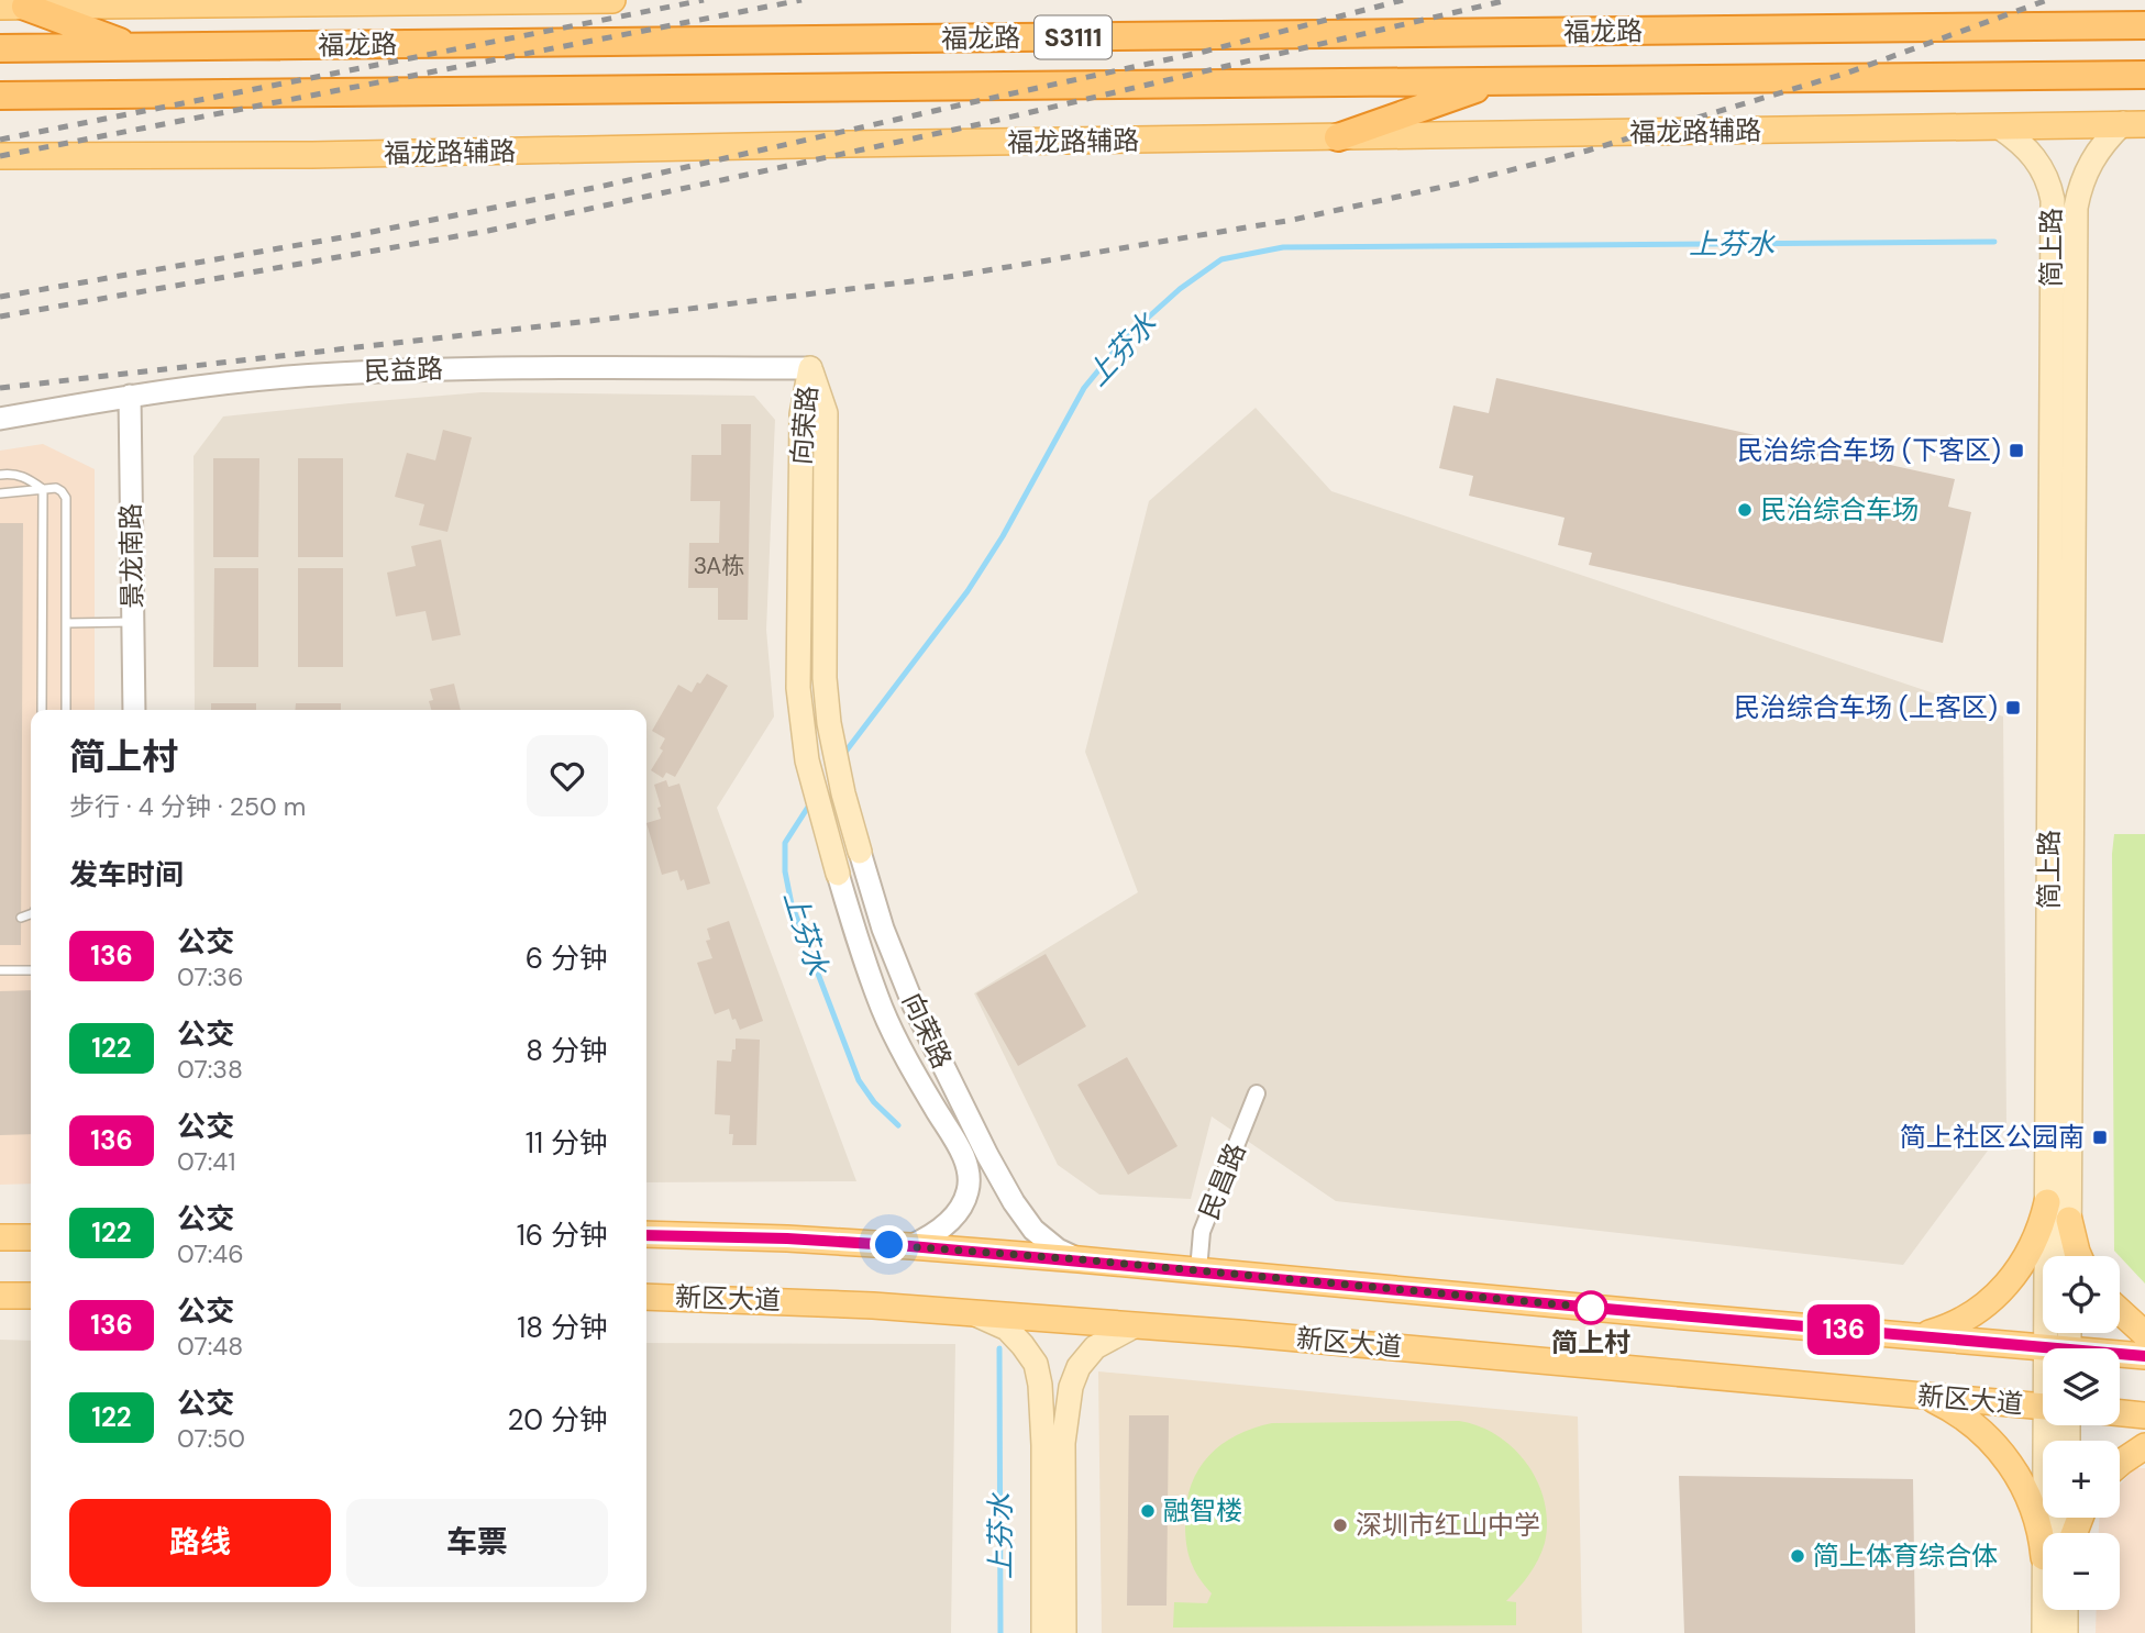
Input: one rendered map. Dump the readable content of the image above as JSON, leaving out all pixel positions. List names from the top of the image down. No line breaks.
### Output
{"streets":{"highway":["福龙路","S3111"],"main road":["福龙路辅路","简上路","向荣路","新区大道"],"street":["民益路","景龙南路","民昌路"]},"crossings":[["福龙路辅路","简上路"],["民益路","向荣路"],["民益路","景龙南路"]],"water":["上芬水"],"places":{"transit":["民治综合车场 (下客区)","民治综合车场 (上客区)","简上社区公园南"],"other":["民治综合车场","简上村","融智楼","深圳市红山中学","简上体育综合体"]},"lines":["bus line 136"],"house_numbers":["3A栋"],"page":{"on_map":"136","heading":[["简上村","步行 · 4 分钟 · 250 m"],"发车时间"],"list":[{"mark":"136","name":"公交","note":"07:36","value":"6 分钟"},{"mark":"122","name":"公交","note":"07:38","value":"8 分钟"},{"mark":"136","name":"公交","note":"07:41","value":"11 分钟"},{"mark":"122","name":"公交","note":"07:46","value":"16 分钟"},{"mark":"136","name":"公交","note":"07:48","value":"18 分钟"},{"mark":"122","name":"公交","note":"07:50","value":"20 分钟"}],"map_buttons":["+","−"],"buttons":["路线","车票"]}}
